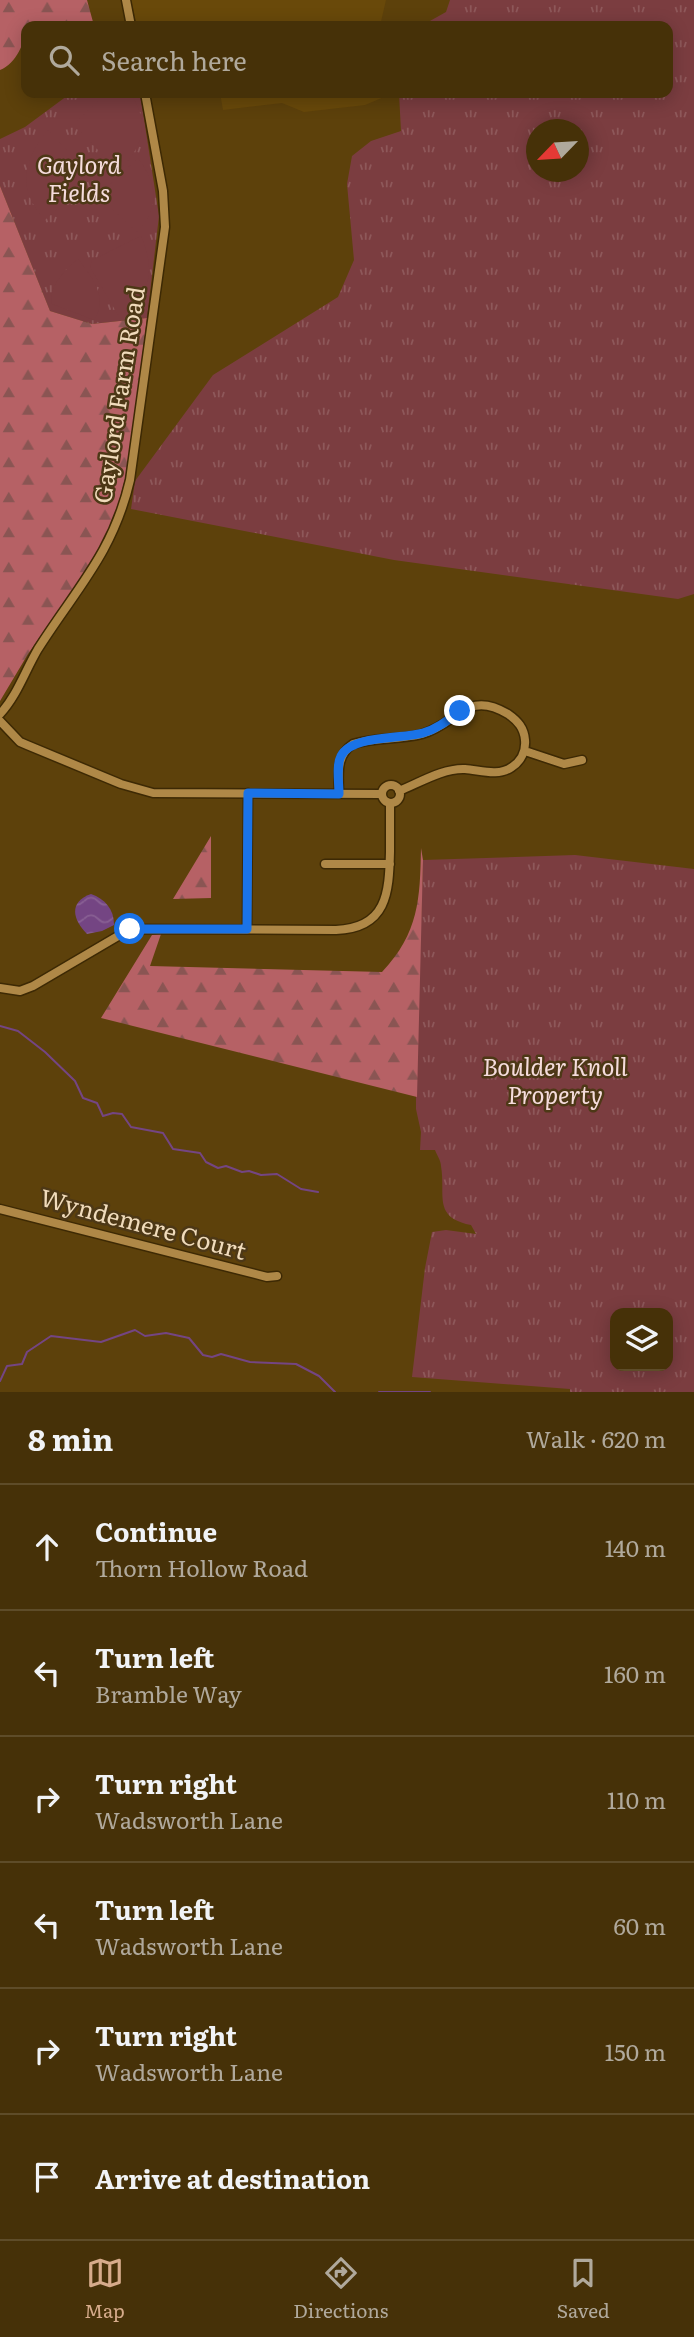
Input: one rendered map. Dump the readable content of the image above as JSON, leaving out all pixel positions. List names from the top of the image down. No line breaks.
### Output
{"streets":{"street":["Gaylord Farm Road","Wyndemere Court"]},"parks":["Gaylord Fields","Boulder Knoll Property"],"north":"bottom left","page":{"search":"Search here","heading":["8 min","Walk · 620 m"],"list":[["Continue","Thorn Hollow Road","140 m"],["Turn left","Bramble Way","160 m"],["Turn right","Wadsworth Lane","110 m"],["Turn left","Wadsworth Lane","60 m"],["Turn right","Wadsworth Lane","150 m"],"Arrive at destination"],"nav":["Map","Directions","Saved"]}}
